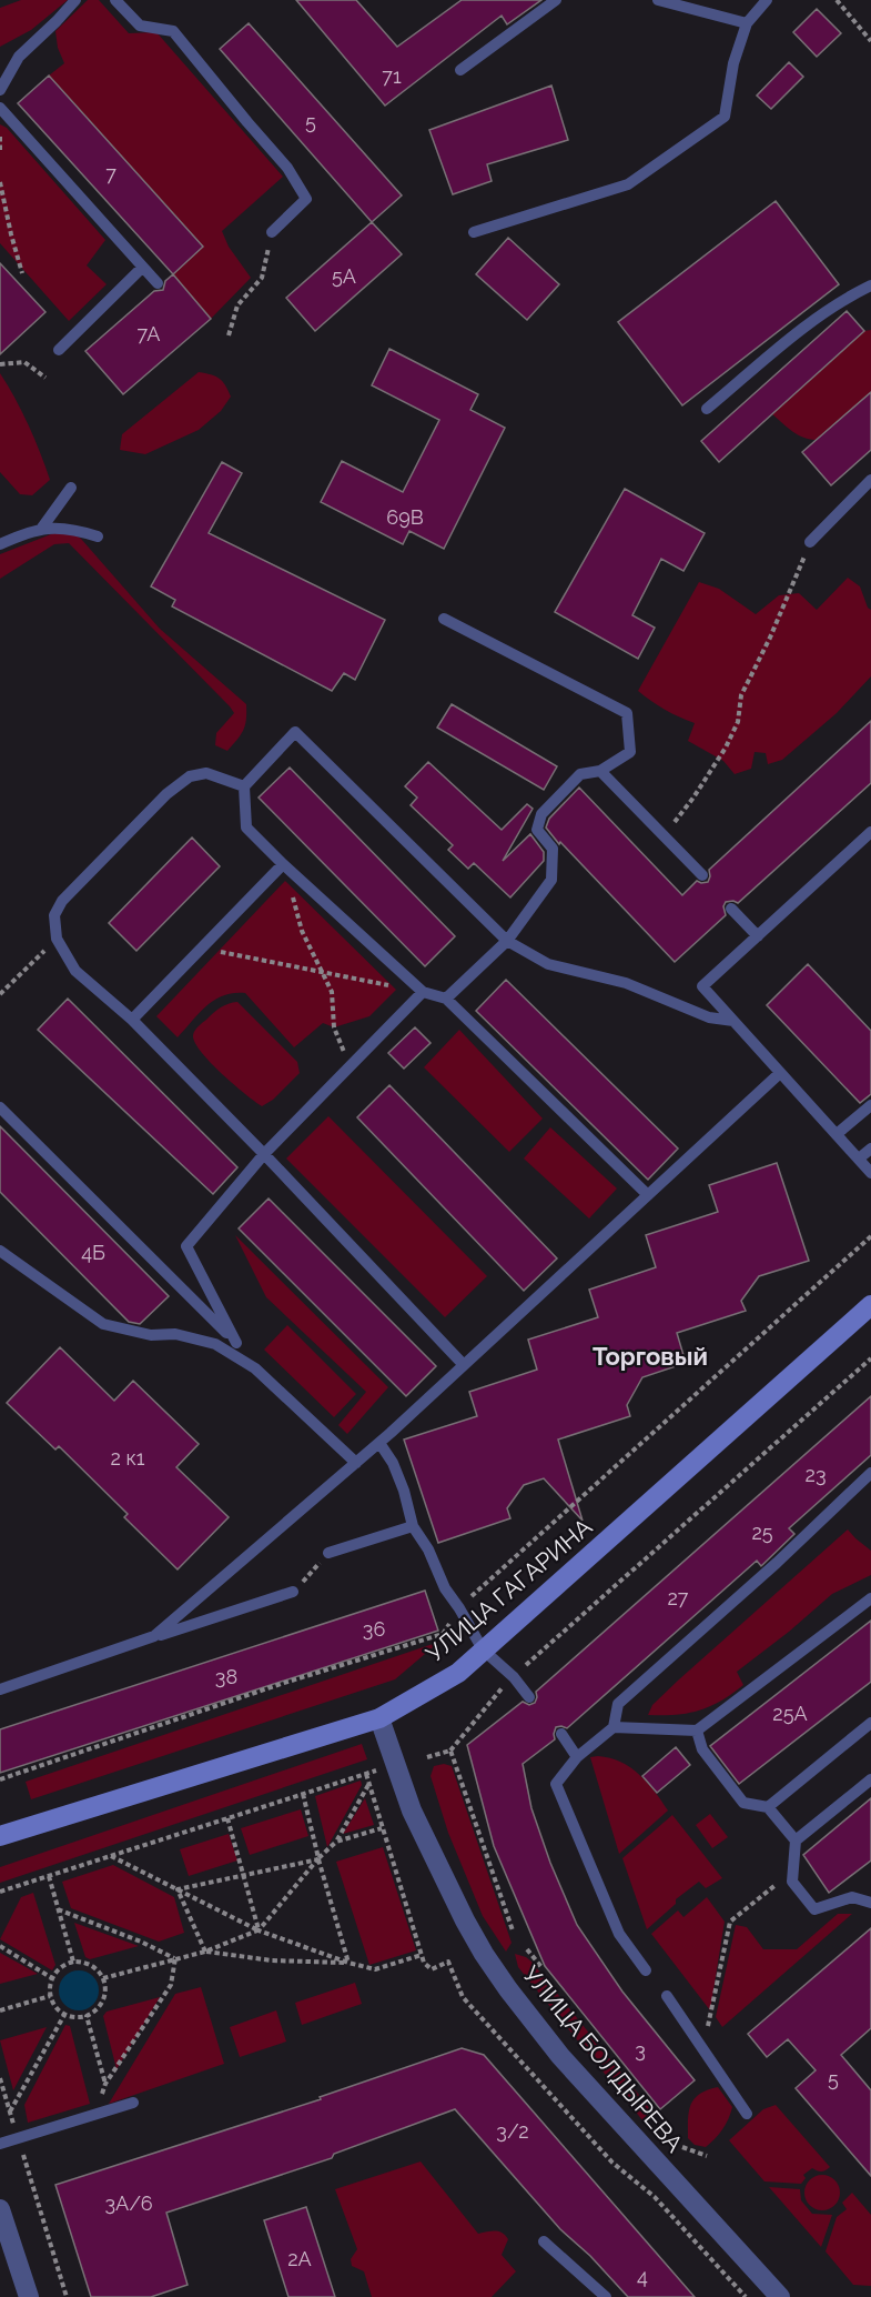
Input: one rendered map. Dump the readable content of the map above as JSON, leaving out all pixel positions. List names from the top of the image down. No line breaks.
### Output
{"streets":{"main road":["УЛИЦА ГАГАРИНА"],"street":["УЛИЦА БОЛДЫРЕВА"]},"crossings":[["УЛИЦА ГАГАРИНА","УЛИЦА БОЛДЫРЕВА"]],"districts":["Торговый"],"house_numbers":["71","5","7","5А","7А","69В","4Б","2 к1","23","25","27","36","38","25А","3","5","3/2","3А/6","2А","4"]}
